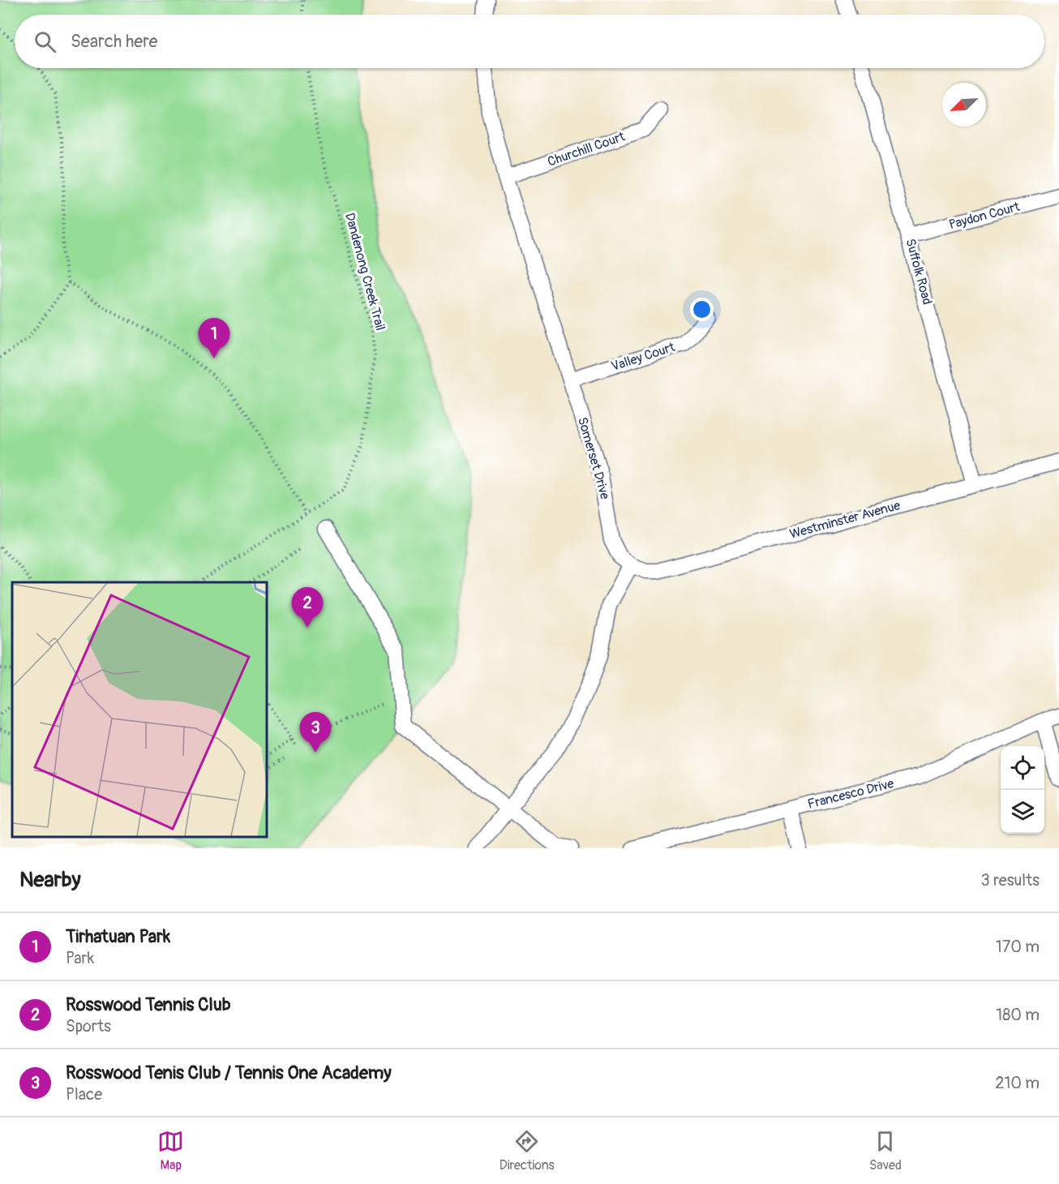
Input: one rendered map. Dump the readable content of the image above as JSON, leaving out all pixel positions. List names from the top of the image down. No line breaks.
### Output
{"streets":{"street":["Churchill Court","Paydon Court","Suffolk Road","Valley Court","Somerset Drive","Westminster Avenue","Francesco Drive"],"path":["Dandenong Creek Trail"]},"crossings":[["Churchill Court","Somerset Drive"],["Paydon Court","Suffolk Road"],["Suffolk Road","Westminster Avenue"],["Valley Court","Somerset Drive"],["Somerset Drive","Westminster Avenue"]],"north":"bottom left","page":{"search":"Search here","pins":["1","2","3"],"heading":["Nearby","3 results"],"list":[{"mark":"1","name":"Tirhatuan Park","note":"Park","value":"170 m"},{"mark":"2","name":"Rosswood Tennis Club","note":"Sports","value":"180 m"},{"mark":"3","name":"Rosswood Tenis Club / Tennis One Academy","note":"Place","value":"210 m"}],"nav":["Map","Directions","Saved"]}}
